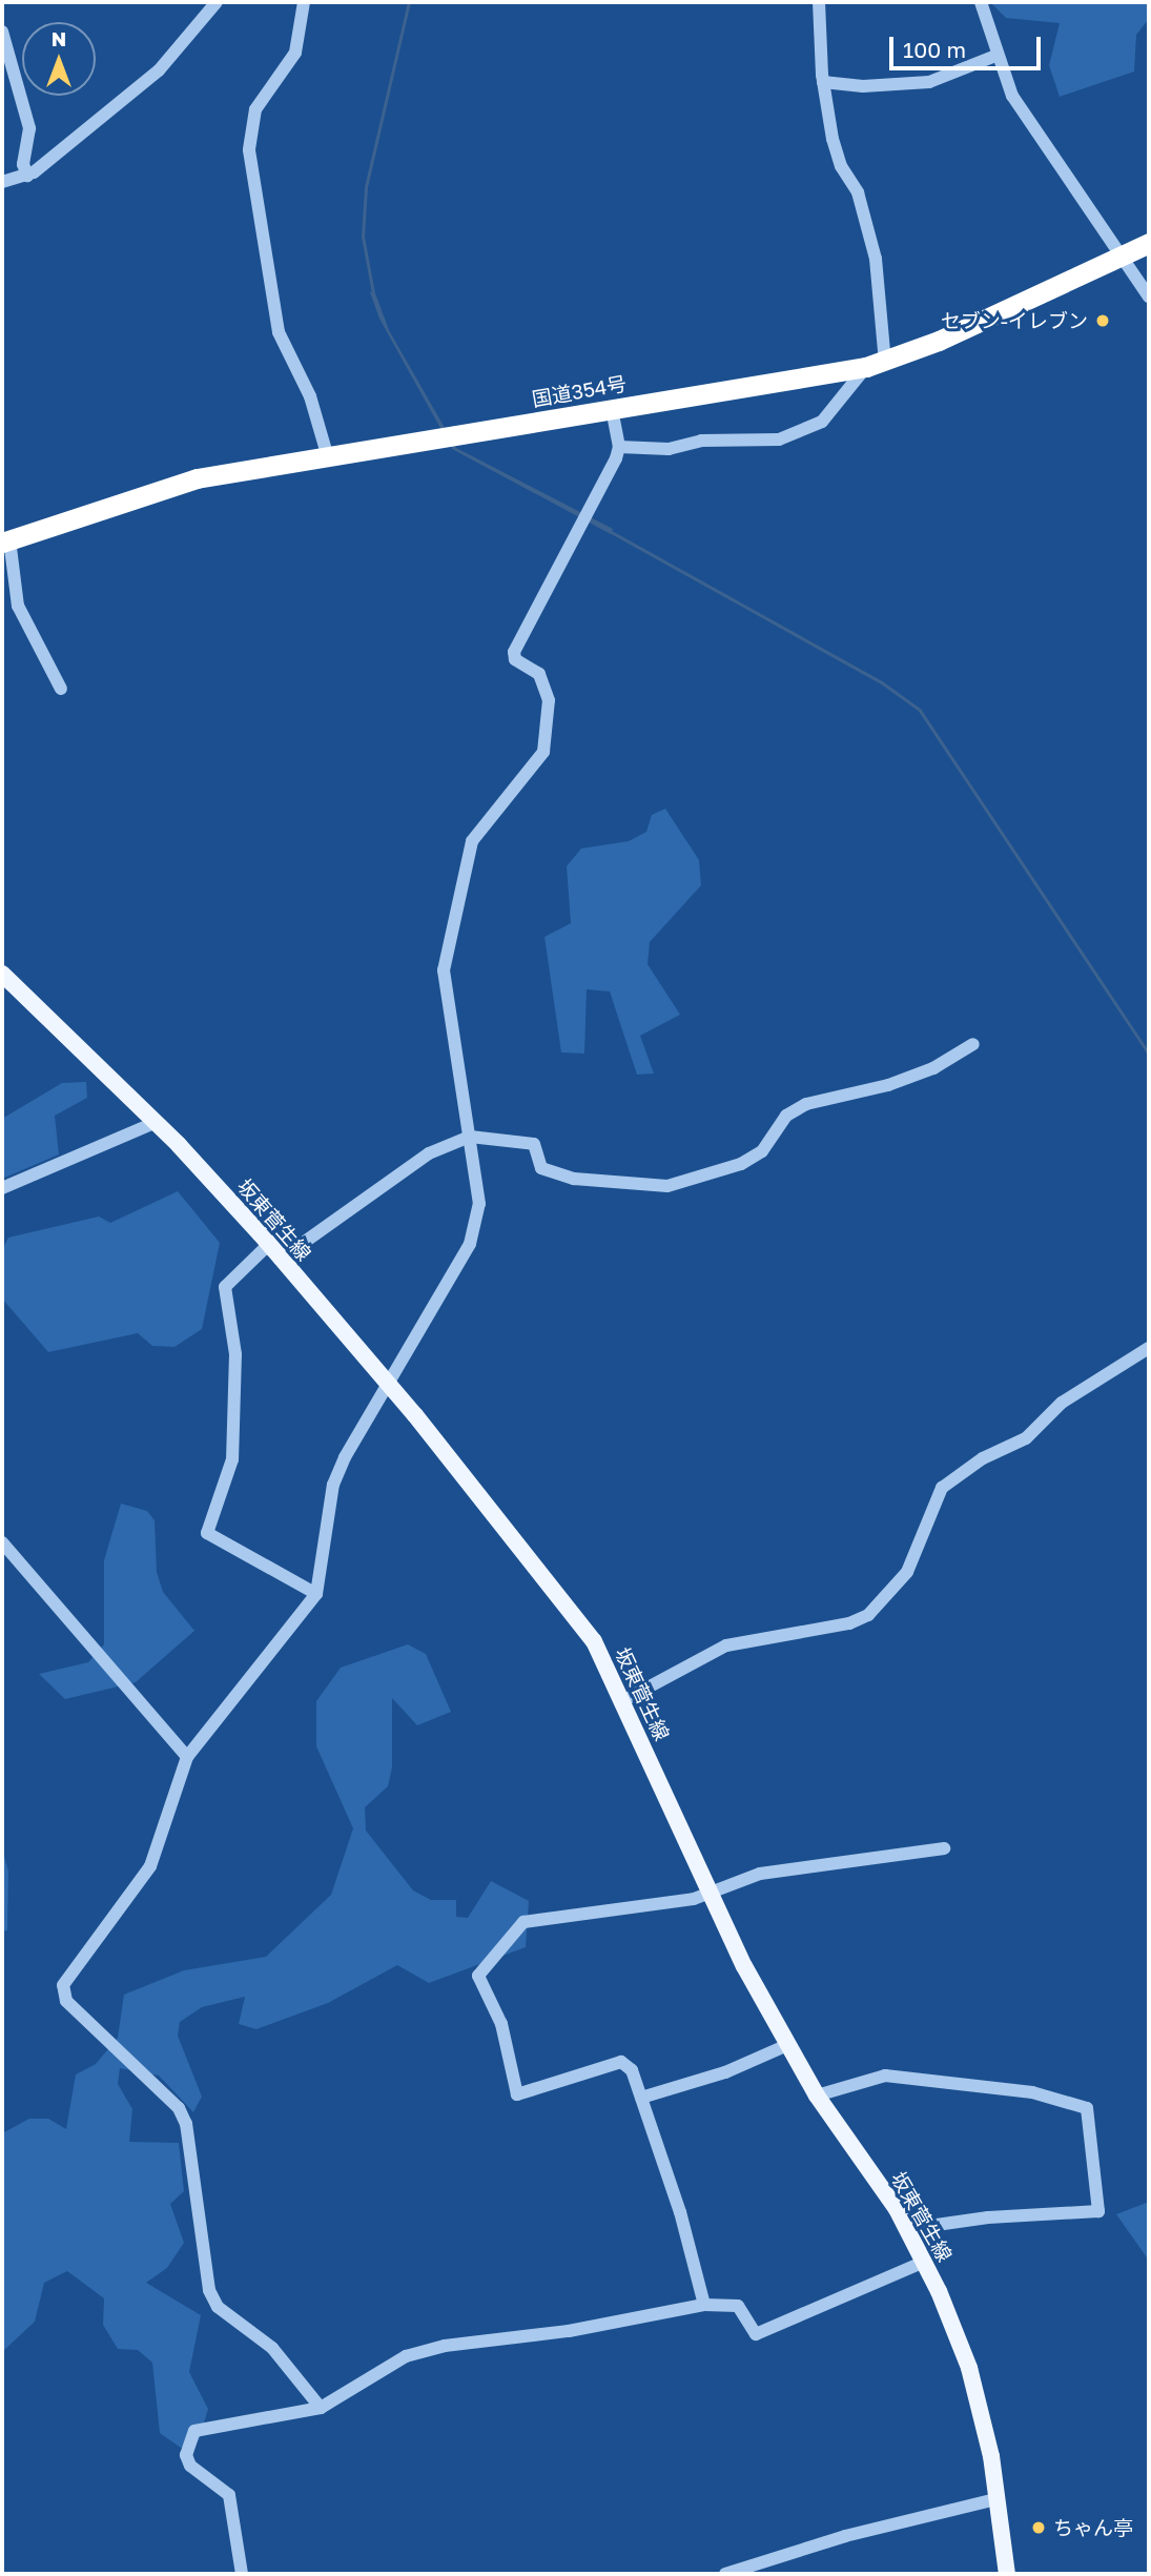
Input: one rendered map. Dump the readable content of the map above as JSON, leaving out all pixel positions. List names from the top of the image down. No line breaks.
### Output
{"streets":{"highway":["国道354号"],"main road":["坂東菅生線"]},"places":["セブン-イレブン","ちゃん亭"],"scale_bar":"100 m","north":"top"}
